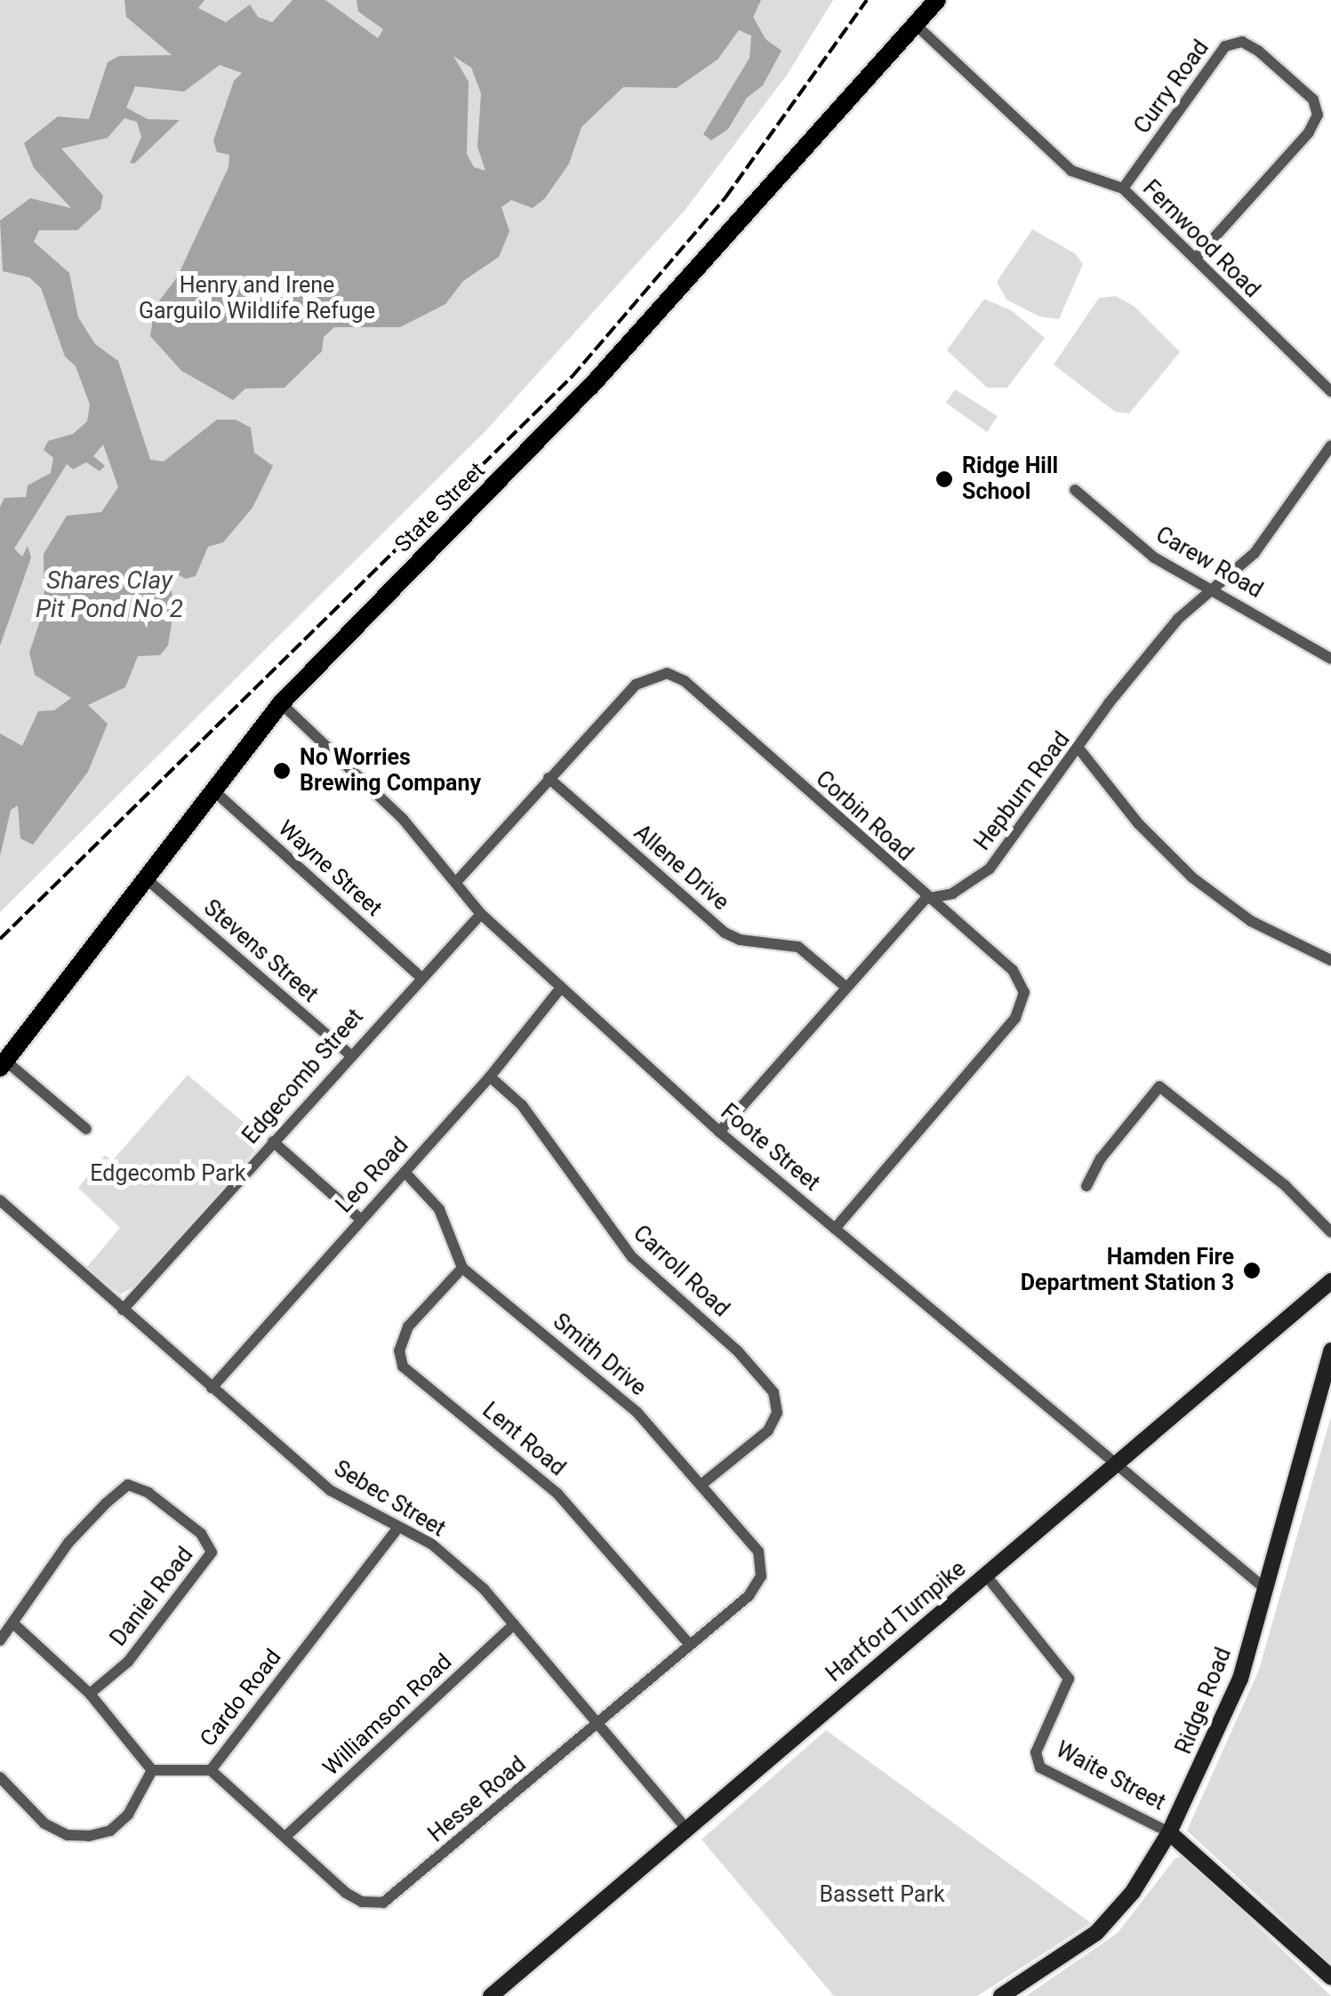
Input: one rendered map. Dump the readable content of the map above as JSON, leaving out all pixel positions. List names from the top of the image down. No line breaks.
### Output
{"streets":{"main road":["State Street","Hartford Turnpike","Ridge Road","Waite Street"],"street":["Curry Road","Fernwood Road","Carew Road","Hepburn Road","Corbin Road","Allene Drive","Wayne Street","Stevens Street","Edgecomb Street","Foote Street","Leo Road","Carroll Road","Smith Drive","Lent Road","Sebec Street","Daniel Road","Cardo Road","Williamson Road","Hesse Road"]},"crossings":[["Curry Road","Fernwood Road"],["Fernwood Road","State Street"],["State Street","Wayne Street"],["State Street","Stevens Street"],["State Street","Foote Street"],["Carew Road","Hepburn Road"],["Hepburn Road","Corbin Road"],["Hepburn Road","Allene Drive"],["Hepburn Road","Foote Street"],["Corbin Road","Allene Drive"],["Corbin Road","Foote Street"],["Wayne Street","Edgecomb Street"],["Stevens Street","Edgecomb Street"],["Edgecomb Street","Foote Street"],["Edgecomb Street","Sebec Street"],["Foote Street","Leo Road"],["Foote Street","Hartford Turnpike"],["Foote Street","Ridge Road"],["Leo Road","Carroll Road"],["Leo Road","Smith Drive"],["Leo Road","Sebec Street"],["Carroll Road","Smith Drive"],["Smith Drive","Lent Road"],["Smith Drive","Hesse Road"],["Lent Road","Hesse Road"],["Sebec Street","Hartford Turnpike"],["Sebec Street","Cardo Road"],["Sebec Street","Williamson Road"],["Sebec Street","Hesse Road"],["Hartford Turnpike","Waite Street"],["Cardo Road","Hesse Road"],["Ridge Road","Waite Street"],["Williamson Road","Hesse Road"]],"water":["Shares Clay Pit Pond No 2"],"parks":["Henry and Irene Garguilo Wildlife Refuge","Edgecomb Park","Bassett Park"],"places":["Ridge Hill School","No Worries Brewing Company","Hamden Fire Department Station 3"]}
